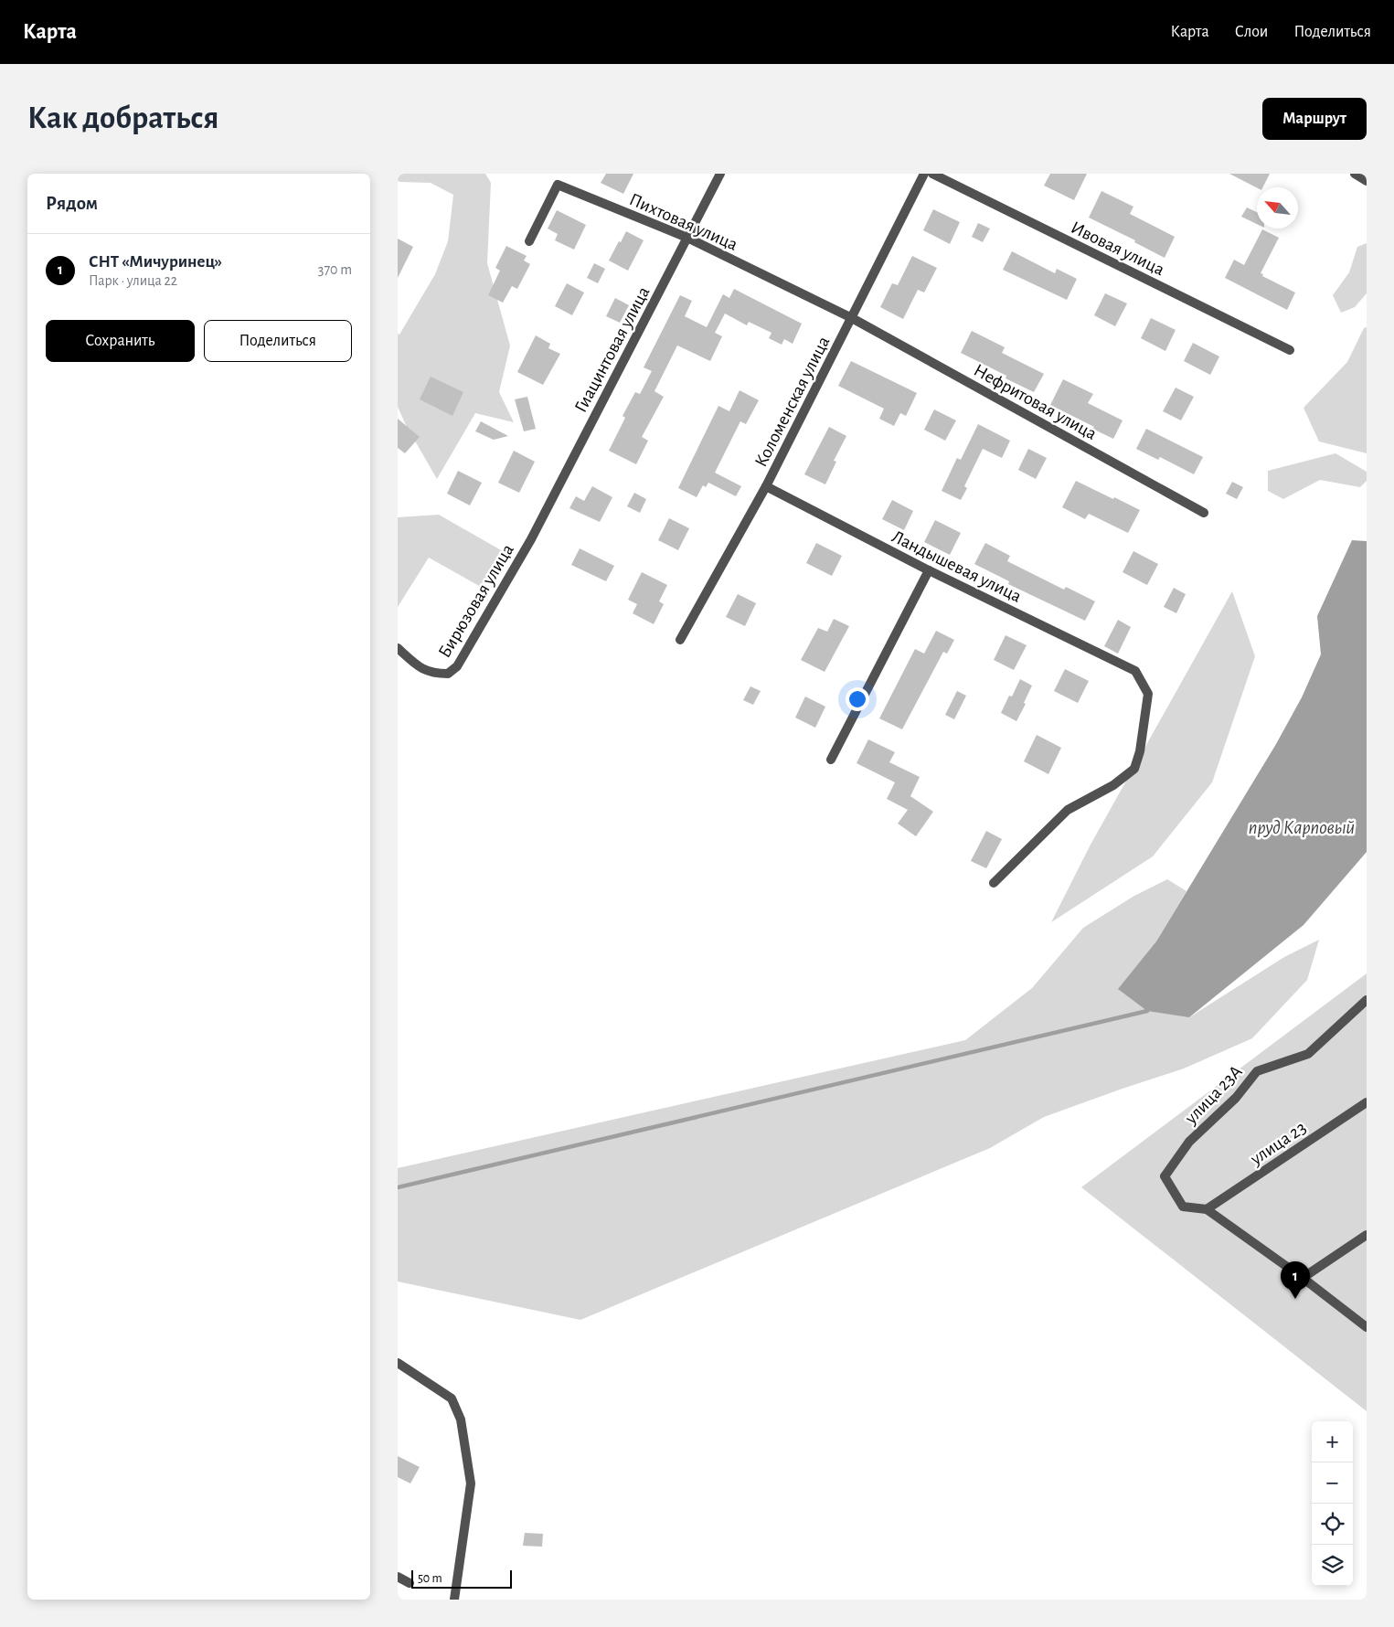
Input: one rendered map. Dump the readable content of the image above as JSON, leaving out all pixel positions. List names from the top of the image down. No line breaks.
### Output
{"streets":{"street":["Пихтовая улица","Ивовая улица","Гиацинтовая улица","Коломенская улица","Нефритовая улица","Ландышевая улица","Бирюзовая улица","улица 23А","улица 23"]},"crossings":[["Пихтовая улица","Гиацинтовая улица"],["Пихтовая улица","Коломенская улица"],["Пихтовая улица","Нефритовая улица"],["Гиацинтовая улица","Бирюзовая улица"],["Коломенская улица","Нефритовая улица"],["Коломенская улица","Ландышевая улица"],["улица 23А","улица 23"]],"water":["пруд Карповый"],"scale_bar":"50 m","north":"top left","page":{"header":"Карта","nav":["Карта","Слои","Поделиться"],"buttons":["Маршрут",["Сохранить","Поделиться"]],"title":"Как добраться","heading":"Рядом","list":[{"mark":"1","name":"СНТ «Мичуринец»","note":"Парк · улица 22","value":"370 m"}],"pins":"1","map_buttons":["+","−"],"scale":"50 m"}}
